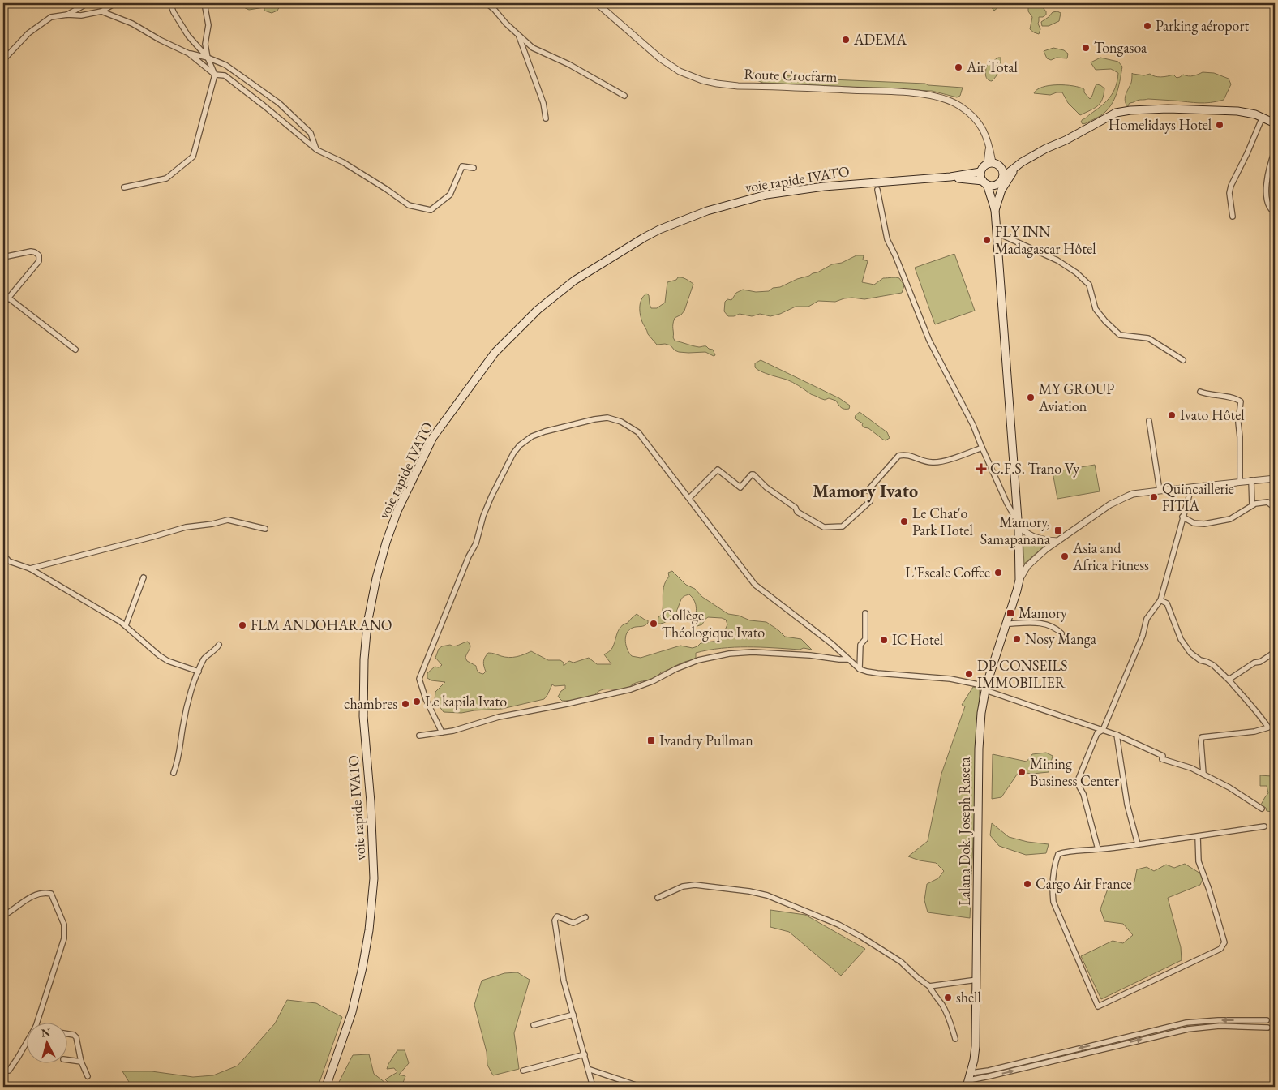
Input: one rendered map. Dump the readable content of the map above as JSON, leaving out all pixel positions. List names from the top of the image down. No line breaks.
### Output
{"streets":{"main road":["voie rapide IVATO","Lalana Dok. Joseph Raseta"],"street":["Route Crocfarm"]},"districts":["Mamory Ivato"],"places":{"other":["Parking aéroport","ADEMA","Tongasoa","Air Total","Homelidays Hotel","FLY INN Madagascar Hôtel","MY GROUP Aviation","Ivato Hôtel","Quincaillerie FITIA","Le Chat'o Park Hotel","Asia and Africa Fitness","L'Escale Coffee","Collège Théologique Ivato","FLM ANDOHARANO","Nosy Manga","IC Hotel","DP CONSEILS IMMOBILIER","Le kapila Ivato","chambres","Mining Business Center","Cargo Air France","shell"],"health":["C.F.S. Trano Vy"],"transit":["Mamory, Samapanana","Mamory","Ivandry Pullman"]},"north":"top"}
